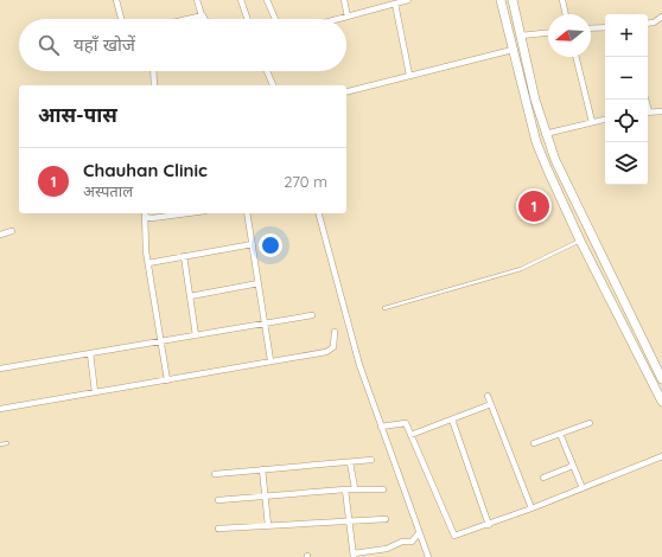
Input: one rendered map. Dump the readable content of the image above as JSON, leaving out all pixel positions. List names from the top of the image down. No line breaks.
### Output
{"north":"left","page":{"map_buttons":["+","−"],"search":"यहाँ खोजें","heading":"आस-पास","list":[{"mark":"1","name":"Chauhan Clinic","note":"अस्पताल","value":"270 m"}],"pins":"1"}}
